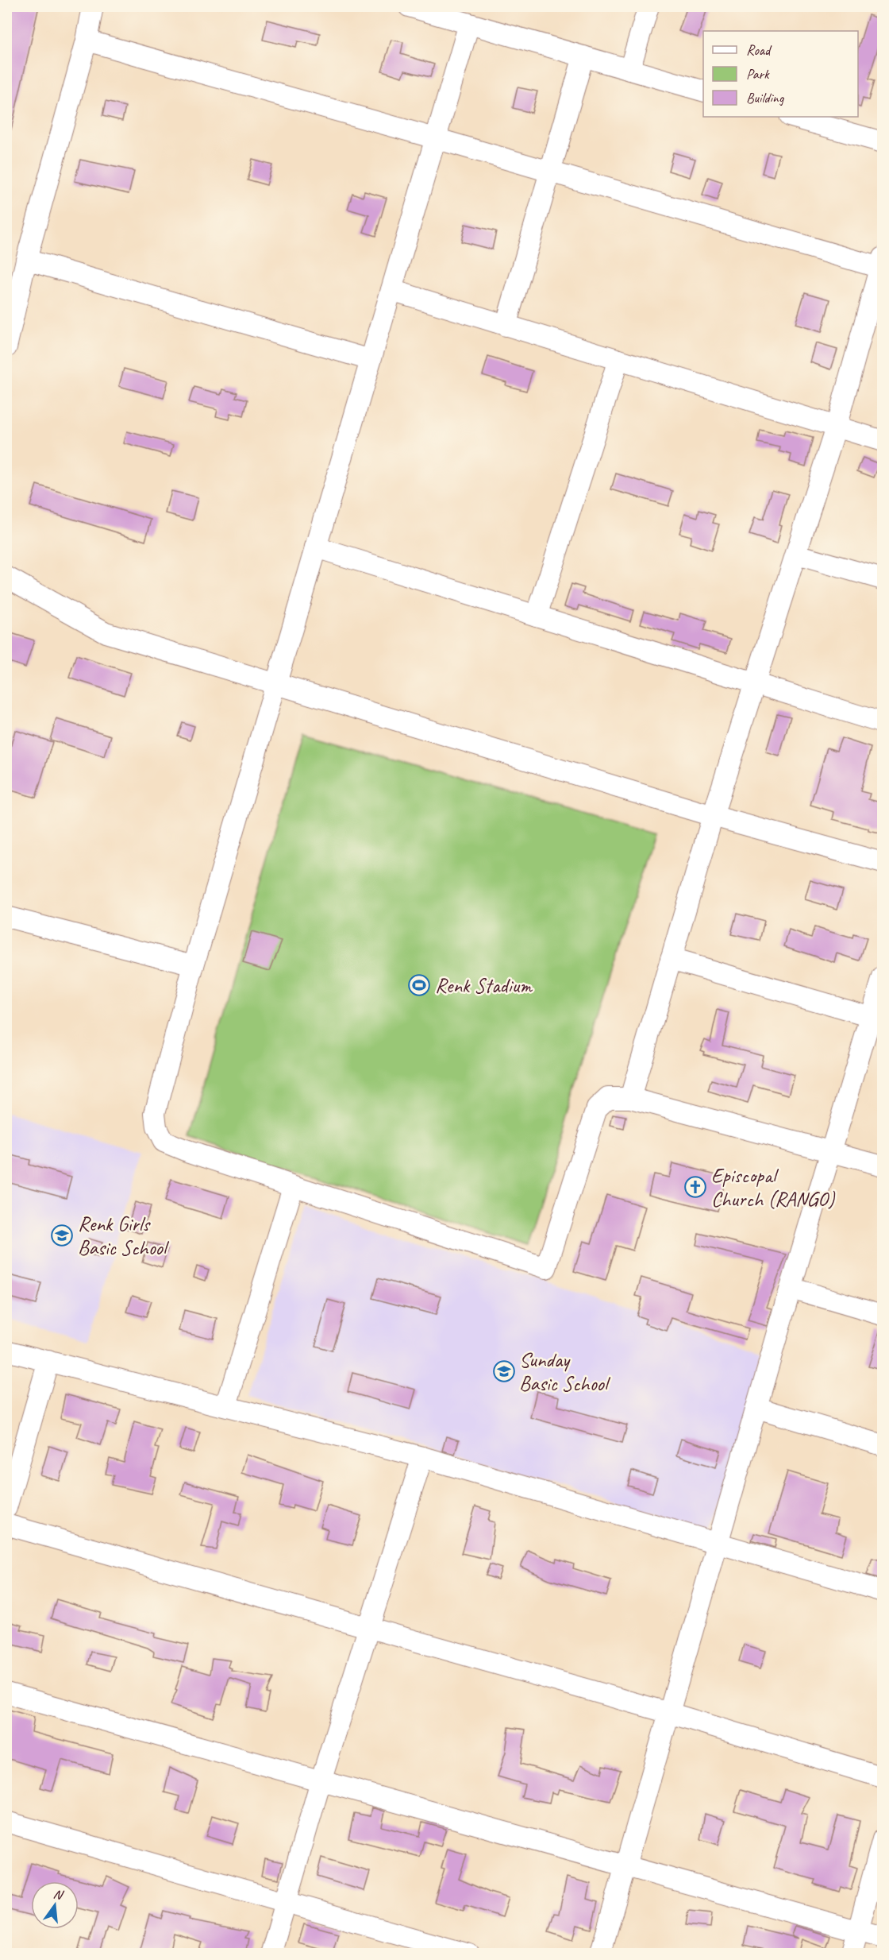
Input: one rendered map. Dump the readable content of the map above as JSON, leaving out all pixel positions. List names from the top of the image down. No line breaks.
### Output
{"places":{"sports":["Renk Stadium"],"church":["Episcopal Church (RANGO)"],"school or university":["Renk Girls Basic School","Sunday Basic School"]},"legend":["Road","Park","Building"],"north":"top"}
